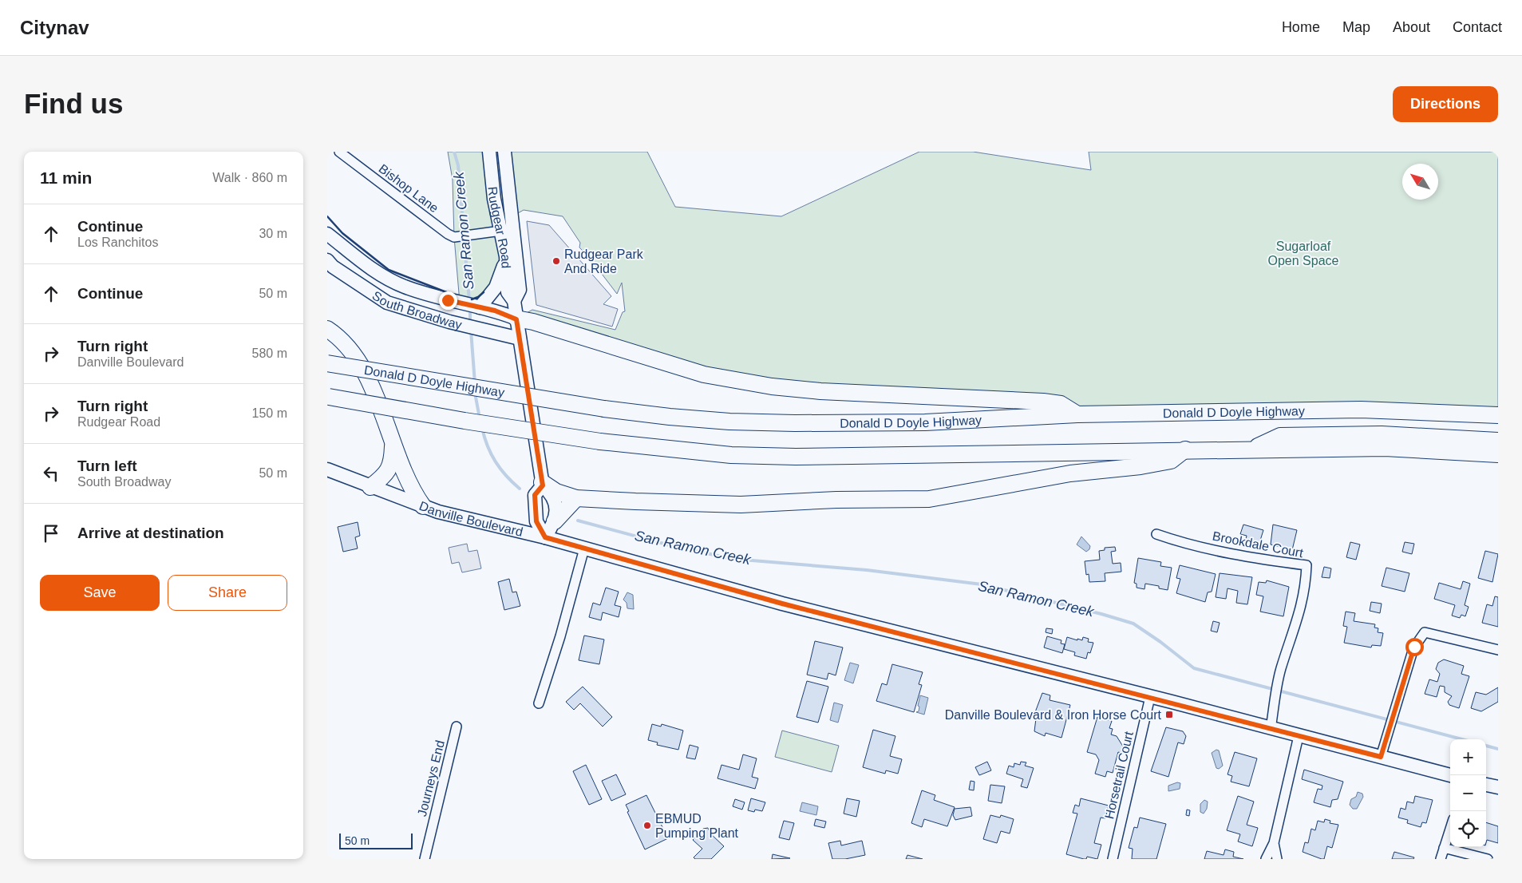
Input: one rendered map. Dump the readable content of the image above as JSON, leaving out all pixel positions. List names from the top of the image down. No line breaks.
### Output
{"streets":{"highway":["Donald D Doyle Highway"],"main road":["Rudgear Road","South Broadway","Danville Boulevard"],"street":["Bishop Lane","Brookdale Court","Horsetrail Court","Journeys End"]},"crossings":[["Bishop Lane","Rudgear Road"],["Rudgear Road","South Broadway"],["Rudgear Road","Danville Boulevard"],["Danville Boulevard","Brookdale Court"],["Danville Boulevard","Horsetrail Court"]],"water":["San Ramon Creek"],"parks":["Sugarloaf Open Space"],"places":{"other":["Rudgear Park And Ride","EBMUD Pumping Plant"],"transit":["Danville Boulevard & Iron Horse Court"]},"scale_bar":"50 m","north":"top left","page":{"header":"Citynav","nav":["Home","Map","About","Contact"],"buttons":["Directions",["Save","Share"]],"title":"Find us","heading":["11 min","Walk · 860 m"],"list":[["Continue","Los Ranchitos","30 m"],["Continue","50 m"],["Turn right","Danville Boulevard","580 m"],["Turn right","Rudgear Road","150 m"],["Turn left","South Broadway","50 m"],"Arrive at destination"],"map_buttons":["+","−"],"scale":"50 m"}}
